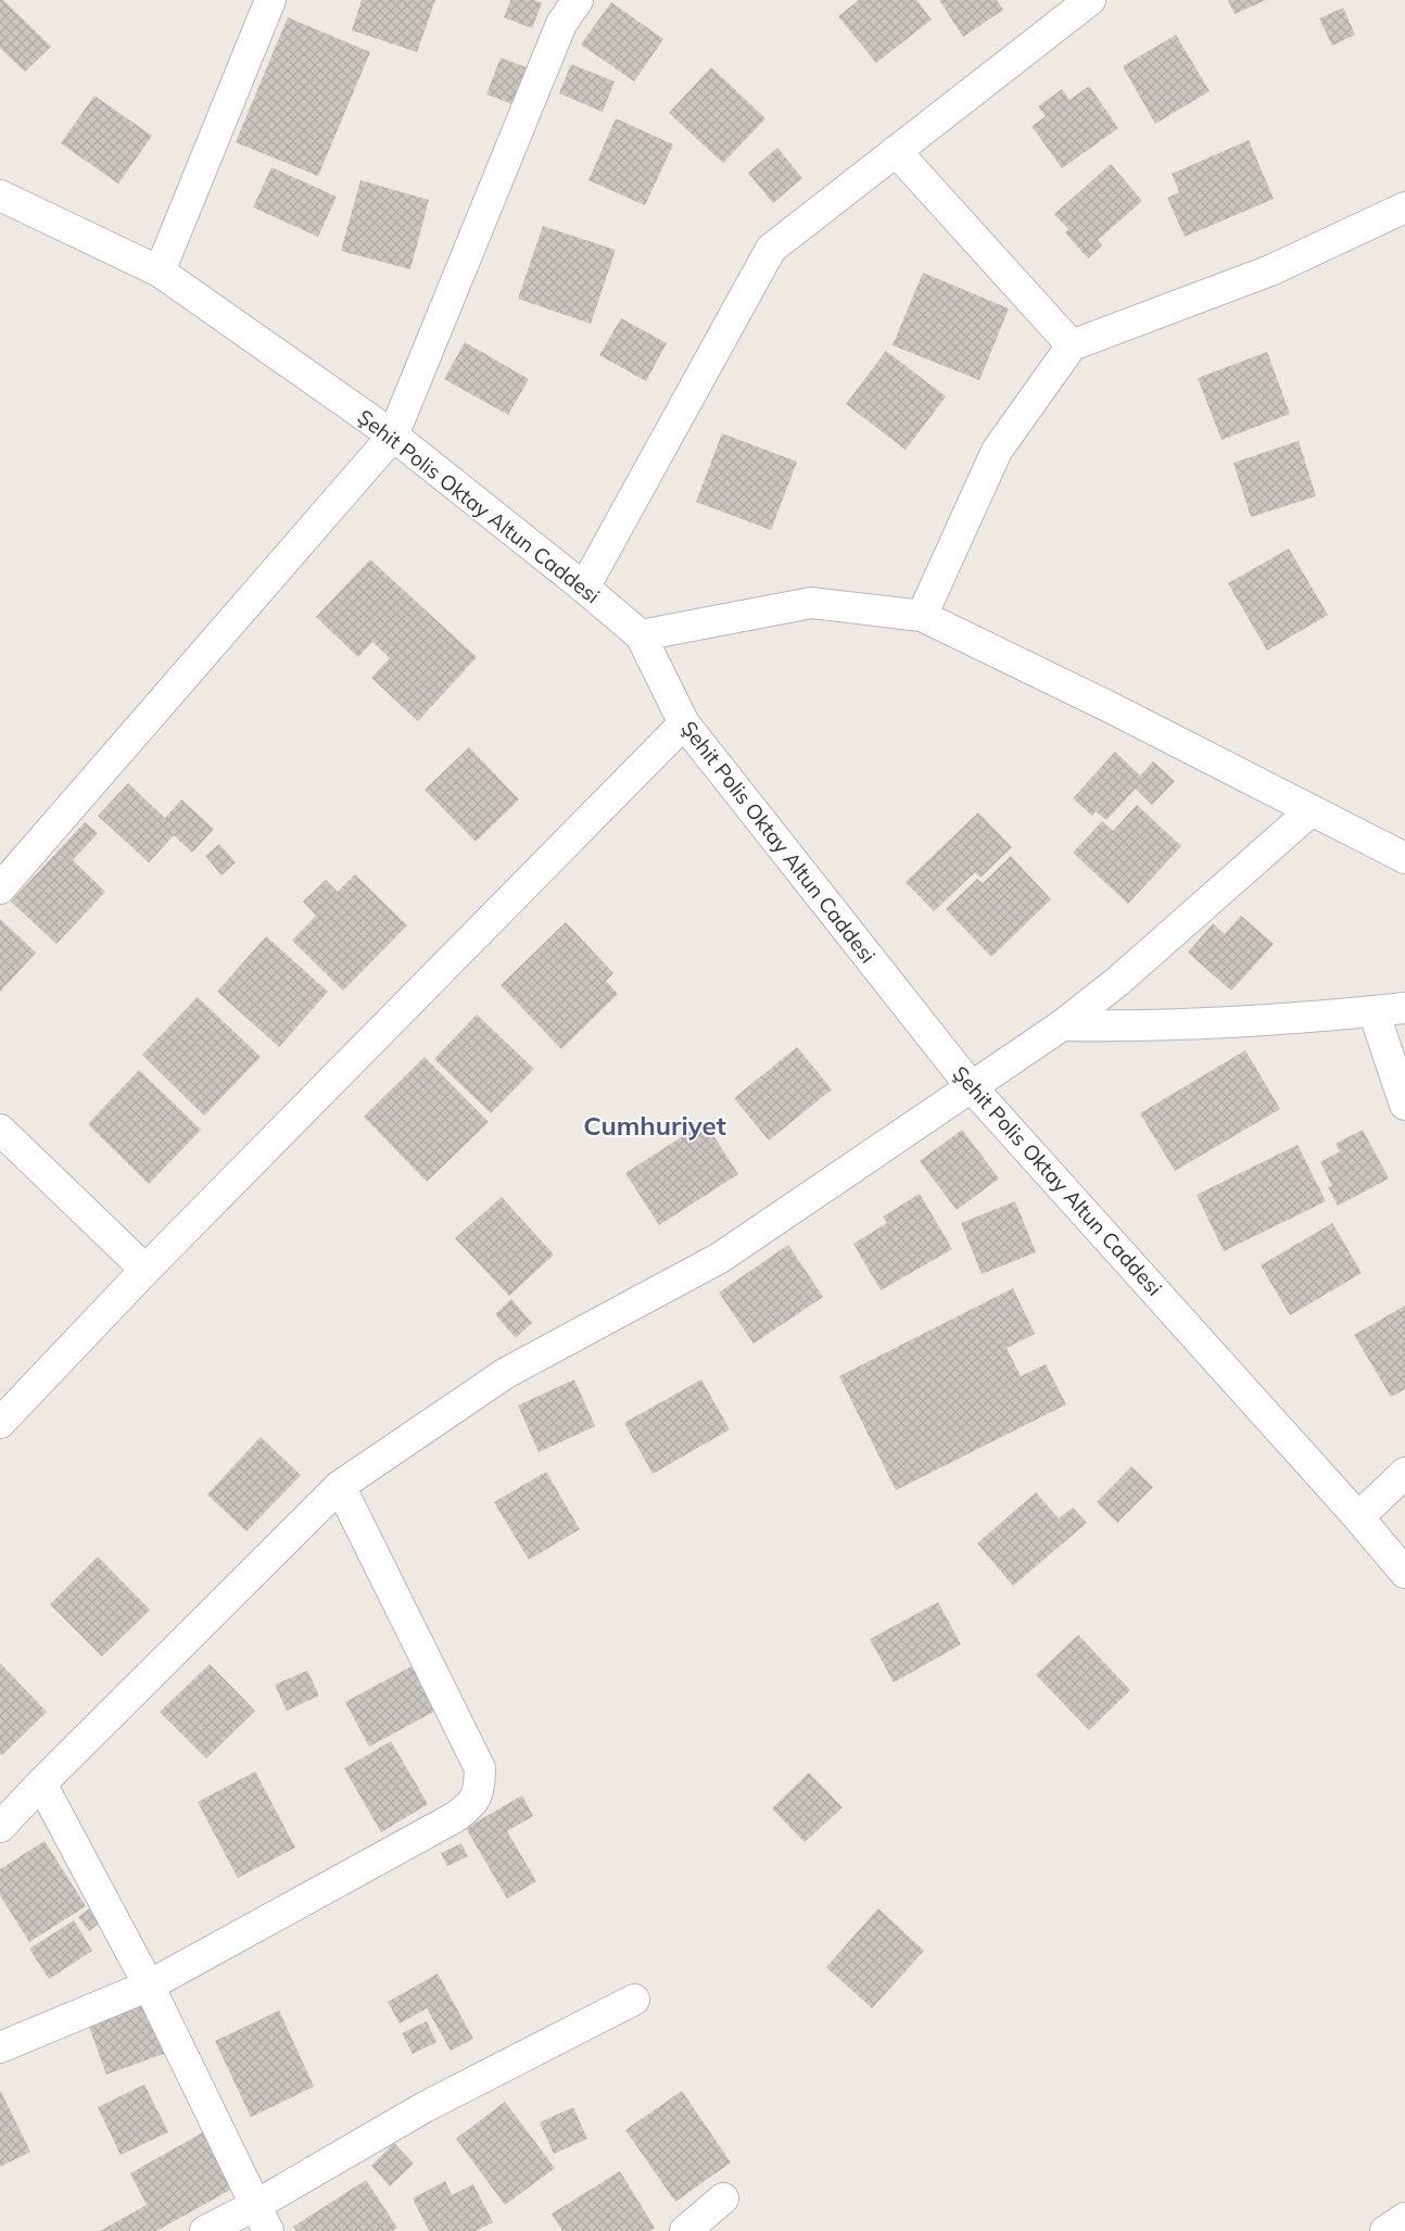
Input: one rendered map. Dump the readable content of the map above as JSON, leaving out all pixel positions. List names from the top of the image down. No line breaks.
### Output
{"streets":{"street":["Şehit Polis Oktay Altun Caddesi"]},"districts":["Cumhuriyet"]}
